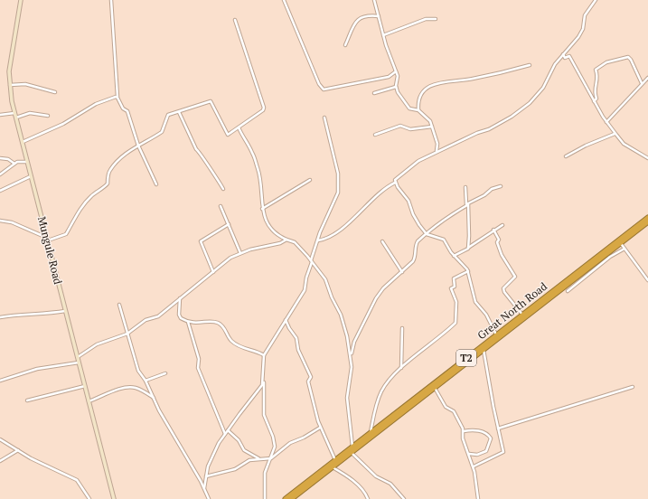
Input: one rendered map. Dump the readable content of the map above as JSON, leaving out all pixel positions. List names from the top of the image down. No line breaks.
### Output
{"streets":{"highway":["Great North Road","T2"],"street":["Mungule Road"]}}
